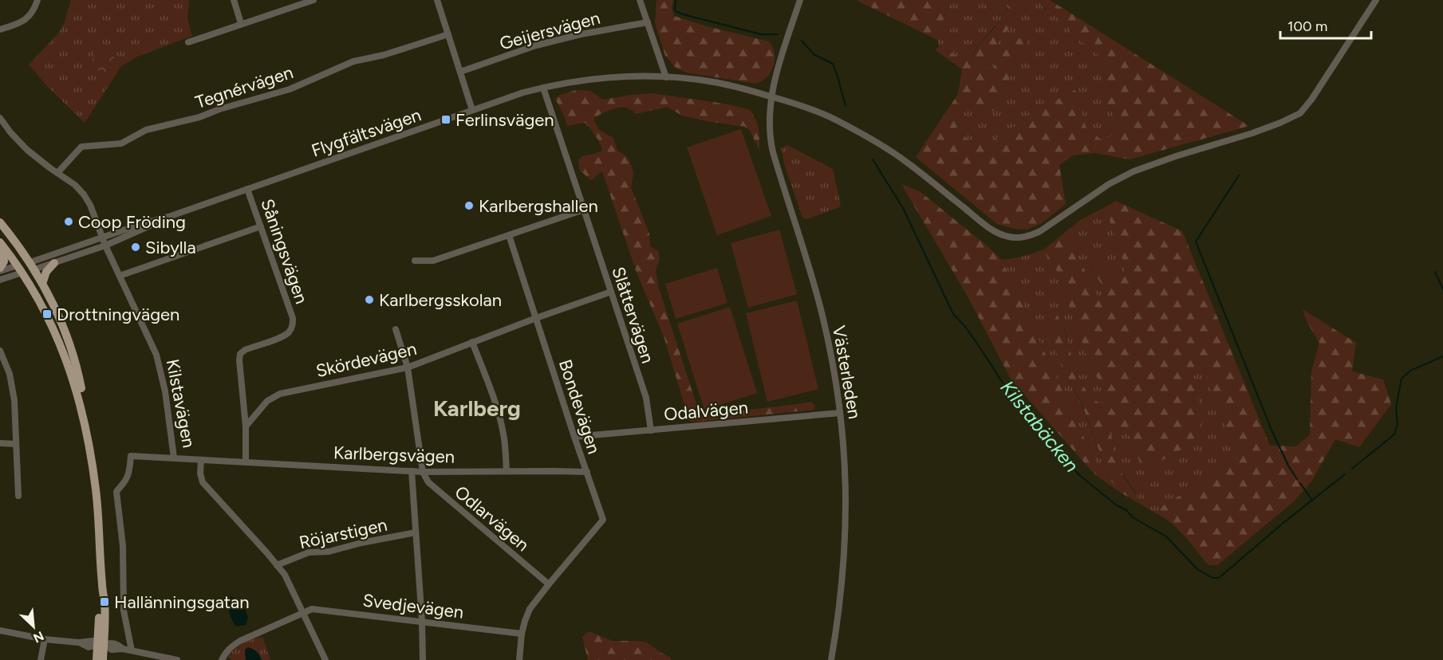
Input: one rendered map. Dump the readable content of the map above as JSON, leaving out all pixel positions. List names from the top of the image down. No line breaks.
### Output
{"streets":{"street":["Geijersvägen","Tegnérvägen","Flygfältsvägen","Såningsvägen","Slåttervägen","Skördevägen","Västerleden","Kilstavägen","Bondevägen","Odalvägen","Karlbergsvägen","Odlarvägen","Röjarstigen","Svedjevägen"]},"crossings":[["Tegnérvägen","Kilstavägen"],["Flygfältsvägen","Såningsvägen"],["Flygfältsvägen","Slåttervägen"],["Flygfältsvägen","Västerleden"],["Flygfältsvägen","Kilstavägen"],["Såningsvägen","Skördevägen"],["Såningsvägen","Karlbergsvägen"],["Slåttervägen","Skördevägen"],["Slåttervägen","Odalvägen"],["Skördevägen","Bondevägen"],["Skördevägen","Odlarvägen"],["Västerleden","Odalvägen"],["Kilstavägen","Karlbergsvägen"],["Kilstavägen","Röjarstigen"],["Kilstavägen","Svedjevägen"],["Bondevägen","Odalvägen"],["Bondevägen","Karlbergsvägen"],["Bondevägen","Odlarvägen"],["Bondevägen","Svedjevägen"],["Karlbergsvägen","Odlarvägen"]],"districts":["Karlberg"],"water":["Kilstabäcken"],"places":{"transit":["Ferlinsvägen","Drottningvägen","Hallänningsgatan"],"other":["Karlbergshallen","Coop Fröding","Sibylla","Karlbergsskolan"]},"scale_bar":"100 m","north":"bottom right"}
